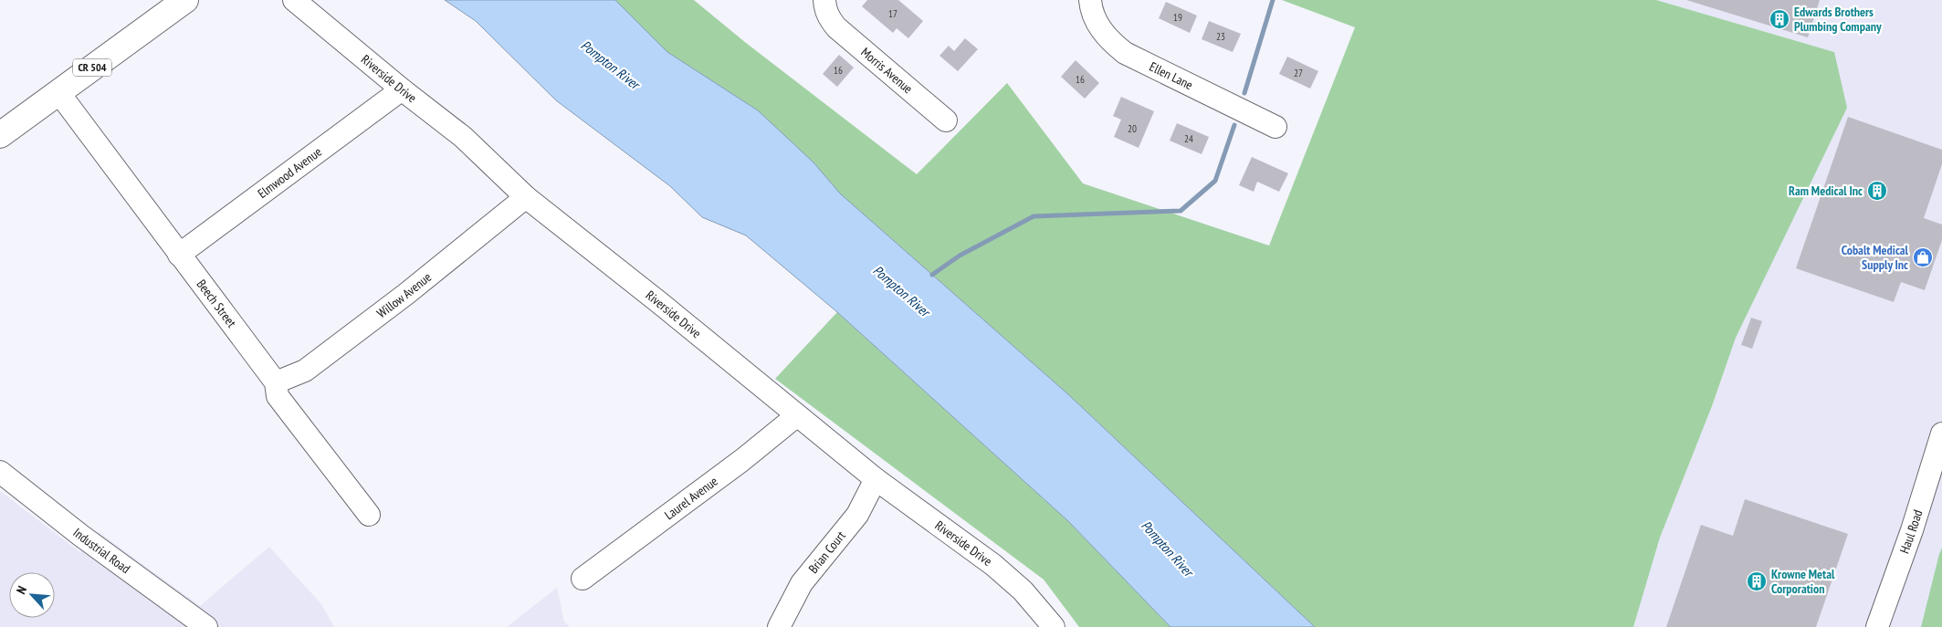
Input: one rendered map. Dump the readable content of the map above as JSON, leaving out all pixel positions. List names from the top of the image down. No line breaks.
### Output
{"streets":{"main road":["CR 504"],"street":["Morris Avenue","Ellen Lane","Riverside Drive","Elmwood Avenue","Willow Avenue","Beech Street","Laurel Avenue","Haul Road","Industrial Road","Brian Court"]},"crossings":[["CR 504","Beech Street"],["Riverside Drive","Elmwood Avenue"],["Riverside Drive","Willow Avenue"],["Riverside Drive","Laurel Avenue"],["Riverside Drive","Brian Court"],["Elmwood Avenue","Beech Street"],["Willow Avenue","Beech Street"]],"water":["Pompton River"],"places":{"building":["Edwards Brothers Plumbing Company","Ram Medical Inc","Krowne Metal Corporation"],"shop":["Cobalt Medical Supply Inc"]},"house_numbers":["17","19","23","16","27","16","20","24"],"north":"top left"}
